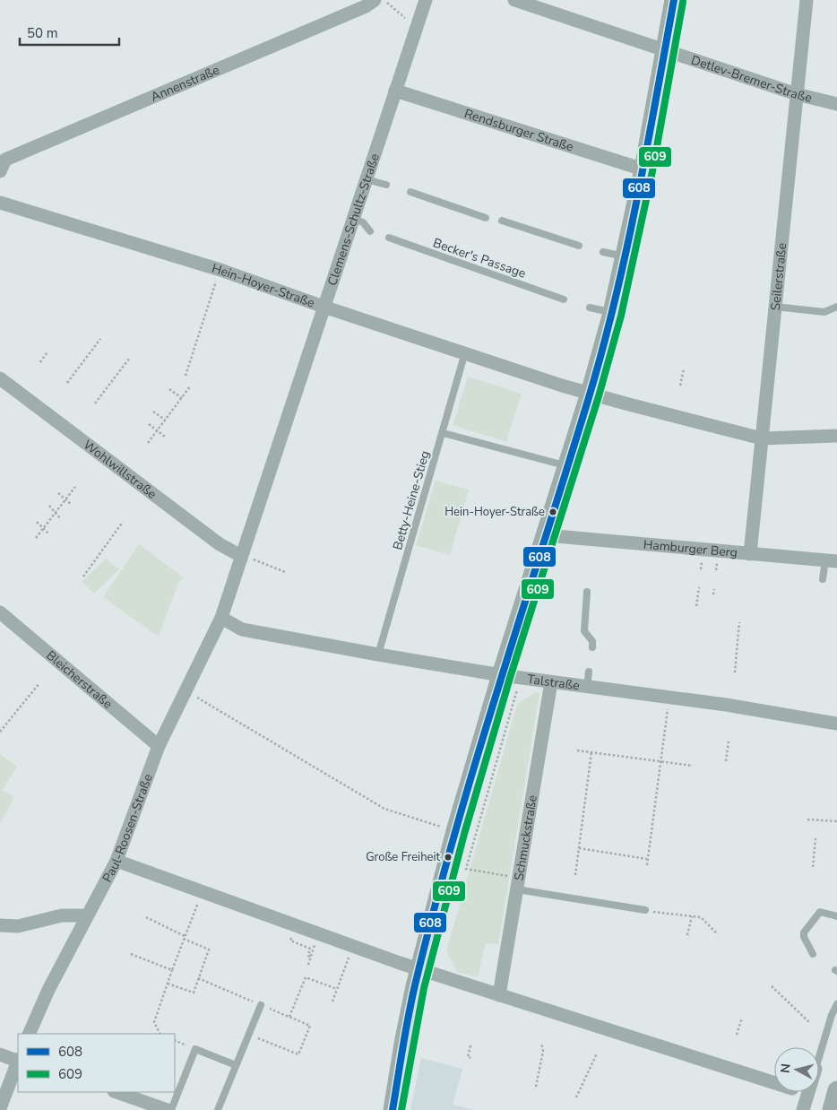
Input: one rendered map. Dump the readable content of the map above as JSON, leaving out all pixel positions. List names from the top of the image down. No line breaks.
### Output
{"streets":{"street":["Detlev-Bremer-Straße","Annenstraße","Rendsburger Straße","Clemens-Schultz-Straße","Seilerstraße","Hein-Hoyer-Straße","Wohlwillstraße","Hamburger Berg","Bleicherstraße","Talstraße","Paul-Roosen-Straße","Schmuckstraße"],"lane":["Becker's Passage","Betty-Heine-Stieg"]},"crossings":[["Detlev-Bremer-Straße","Seilerstraße"],["Rendsburger Straße","Clemens-Schultz-Straße"],["Clemens-Schultz-Straße","Hein-Hoyer-Straße"],["Clemens-Schultz-Straße","Wohlwillstraße"],["Clemens-Schultz-Straße","Talstraße"],["Clemens-Schultz-Straße","Paul-Roosen-Straße"],["Seilerstraße","Hein-Hoyer-Straße"],["Seilerstraße","Hamburger Berg"],["Hein-Hoyer-Straße","Betty-Heine-Stieg"],["Betty-Heine-Stieg","Talstraße"],["Bleicherstraße","Paul-Roosen-Straße"],["Talstraße","Paul-Roosen-Straße"],["Talstraße","Schmuckstraße"]],"places":["Hein-Hoyer-Straße","Große Freiheit"],"lines":["transit line 608","transit line 609"],"legend":["608","609"],"scale_bar":"50 m","north":"left"}
